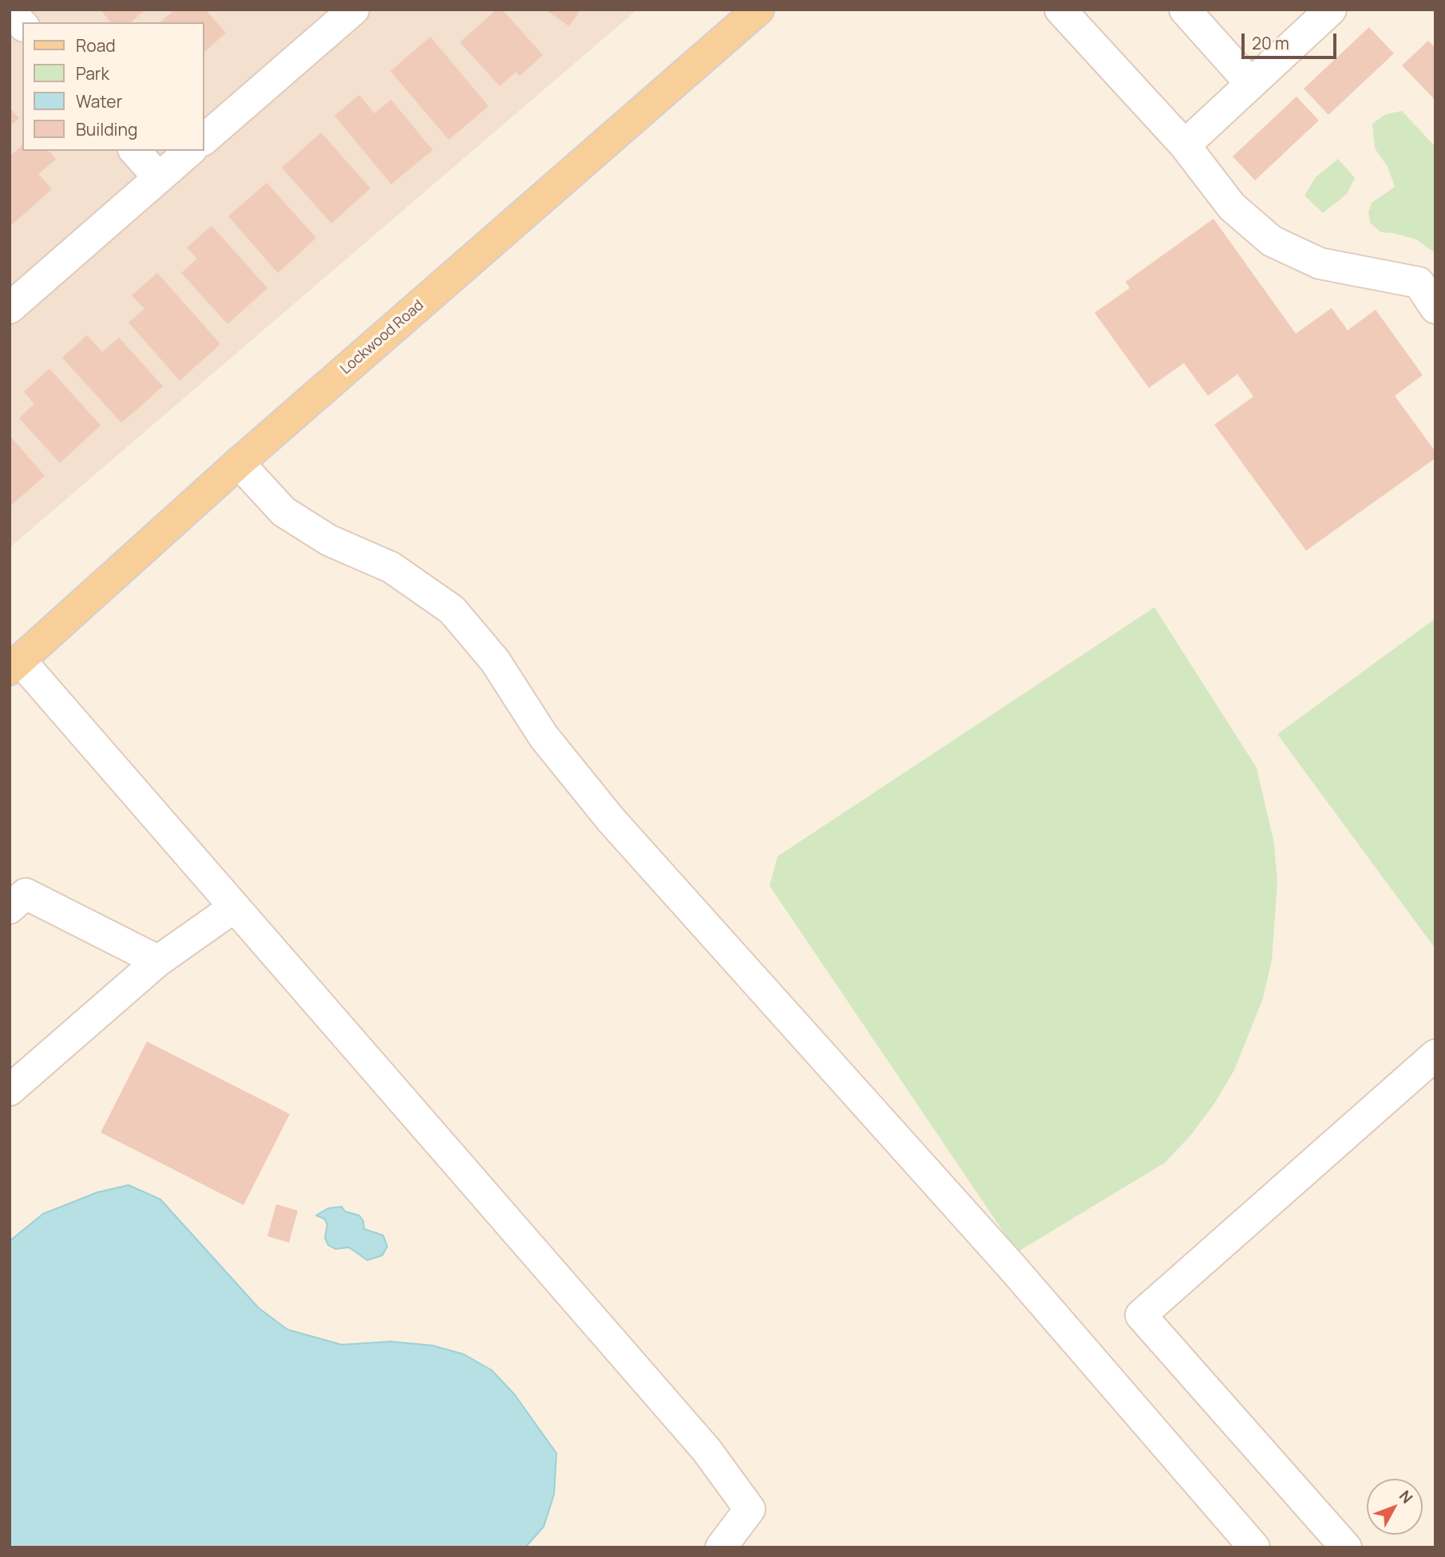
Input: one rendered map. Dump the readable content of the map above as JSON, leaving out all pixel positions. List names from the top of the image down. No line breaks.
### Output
{"streets":{"main road":["Lockwood Road"]},"legend":["Road","Park","Water","Building"],"scale_bar":"20 m","north":"top right"}
